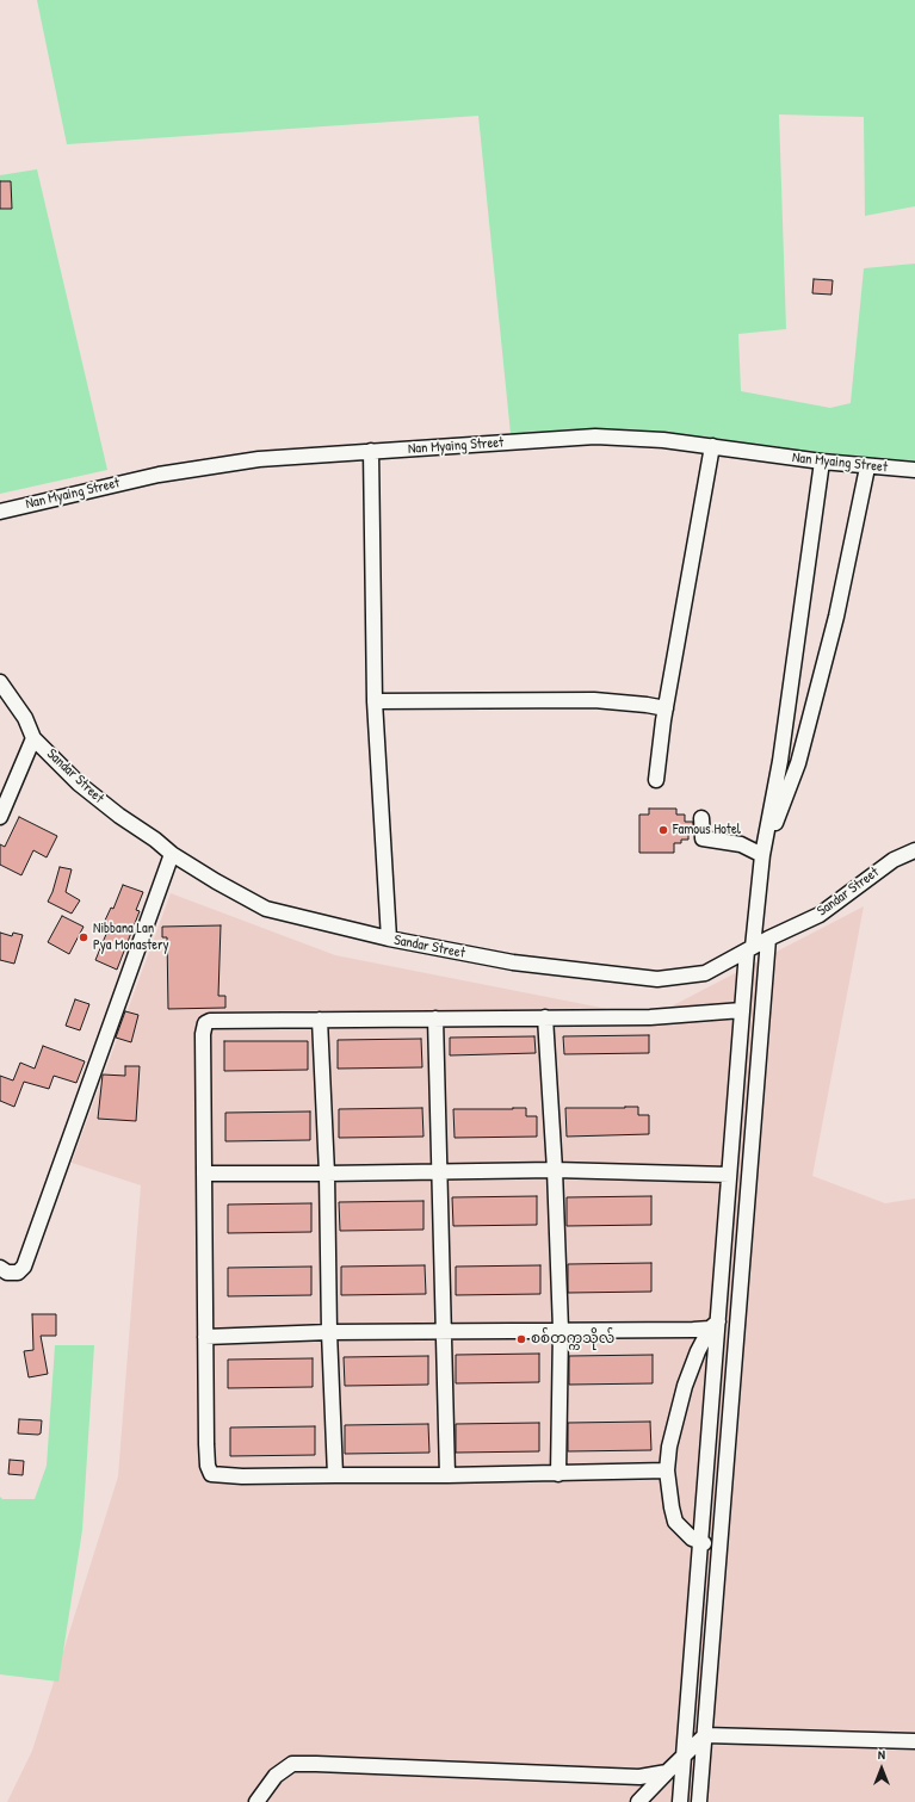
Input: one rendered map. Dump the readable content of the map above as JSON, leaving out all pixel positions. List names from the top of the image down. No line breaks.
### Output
{"streets":{"street":["Nan Myaing Street","Sandar Street"]},"places":["Famous Hotel","Nibbana Lan Pya Monastery","စစ်‌တက္ကသိုလ်"],"north":"top"}
